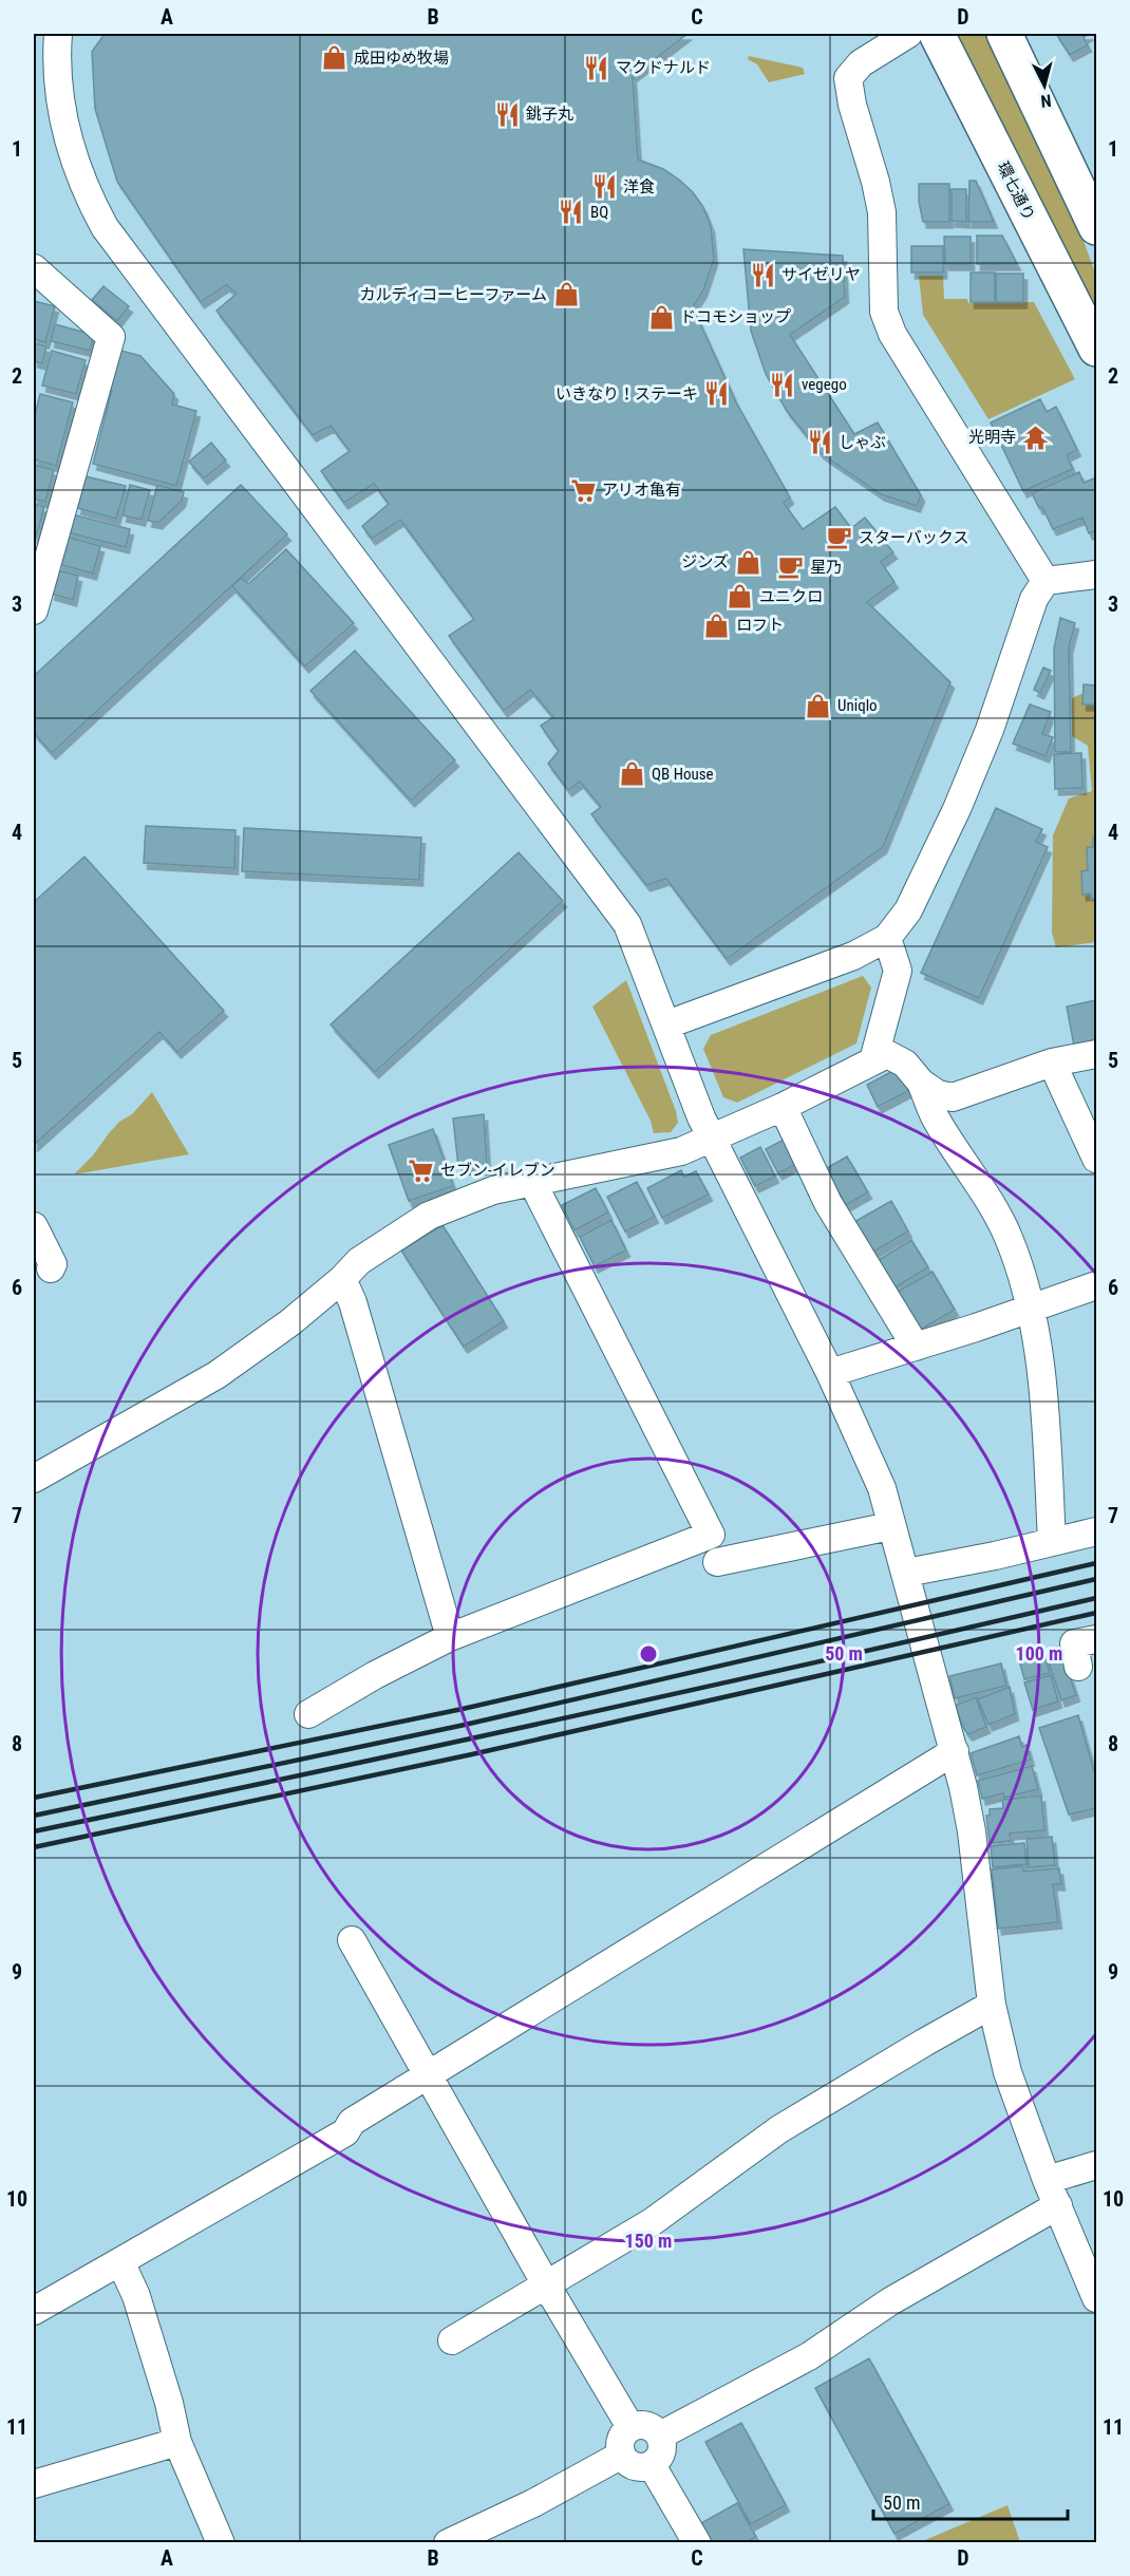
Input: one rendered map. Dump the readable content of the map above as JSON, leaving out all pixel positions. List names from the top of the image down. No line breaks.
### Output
{"streets":{"main road":["環七通り"]},"places":{"shop":["成田ゆめ牧場","カルディコーヒーファーム","ドコモショップ","ジンズ","ユニクロ","ロフト","Uniqlo","QB House"],"restaurant":["マクドナルド","銚子丸","洋食","BQ","サイゼリヤ","vegego","いきなり！ステーキ","しゃぶ"],"temple":["光明寺"],"supermarket":["アリオ亀有","セブン-イレブン"],"cafe":["スターバックス","星乃"]},"scale_bar":"50 m","north":"bottom","grid":{"columns":["A","B","C","D"],"rows":["1","2","3","4","5","6","7","8","9","10","11"]},"rings":["50 m","100 m","150 m"]}
